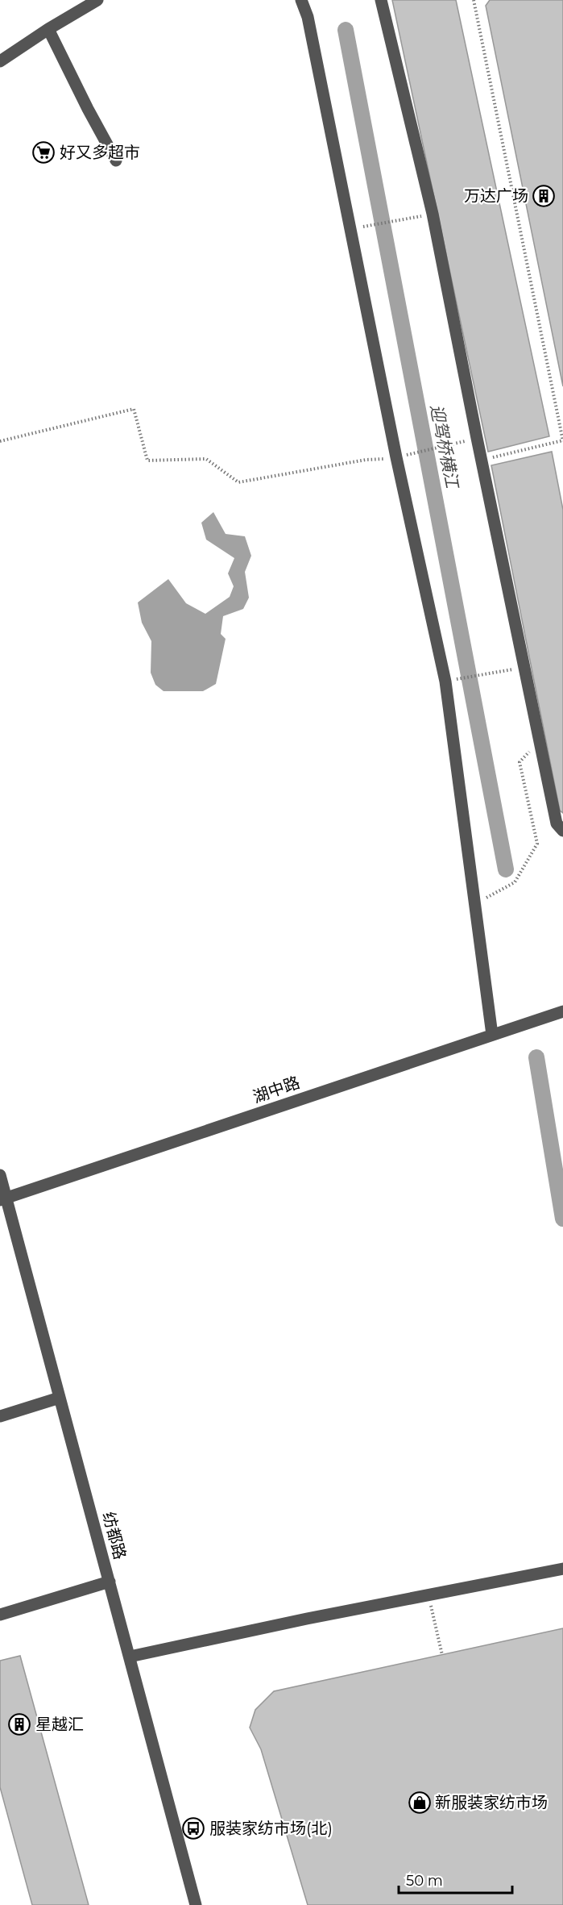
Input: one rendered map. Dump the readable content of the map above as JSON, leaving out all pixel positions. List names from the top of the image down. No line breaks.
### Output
{"streets":{"street":["湖中路","纺都路"]},"crossings":[["湖中路","纺都路"]],"water":["迎驾桥横江"],"places":{"supermarket":["好又多超市"],"building":["万达广场","星越汇"],"shop":["新服装家纺市场"],"bus stop":["服装家纺市场(北)"]},"scale_bar":"50 m"}
